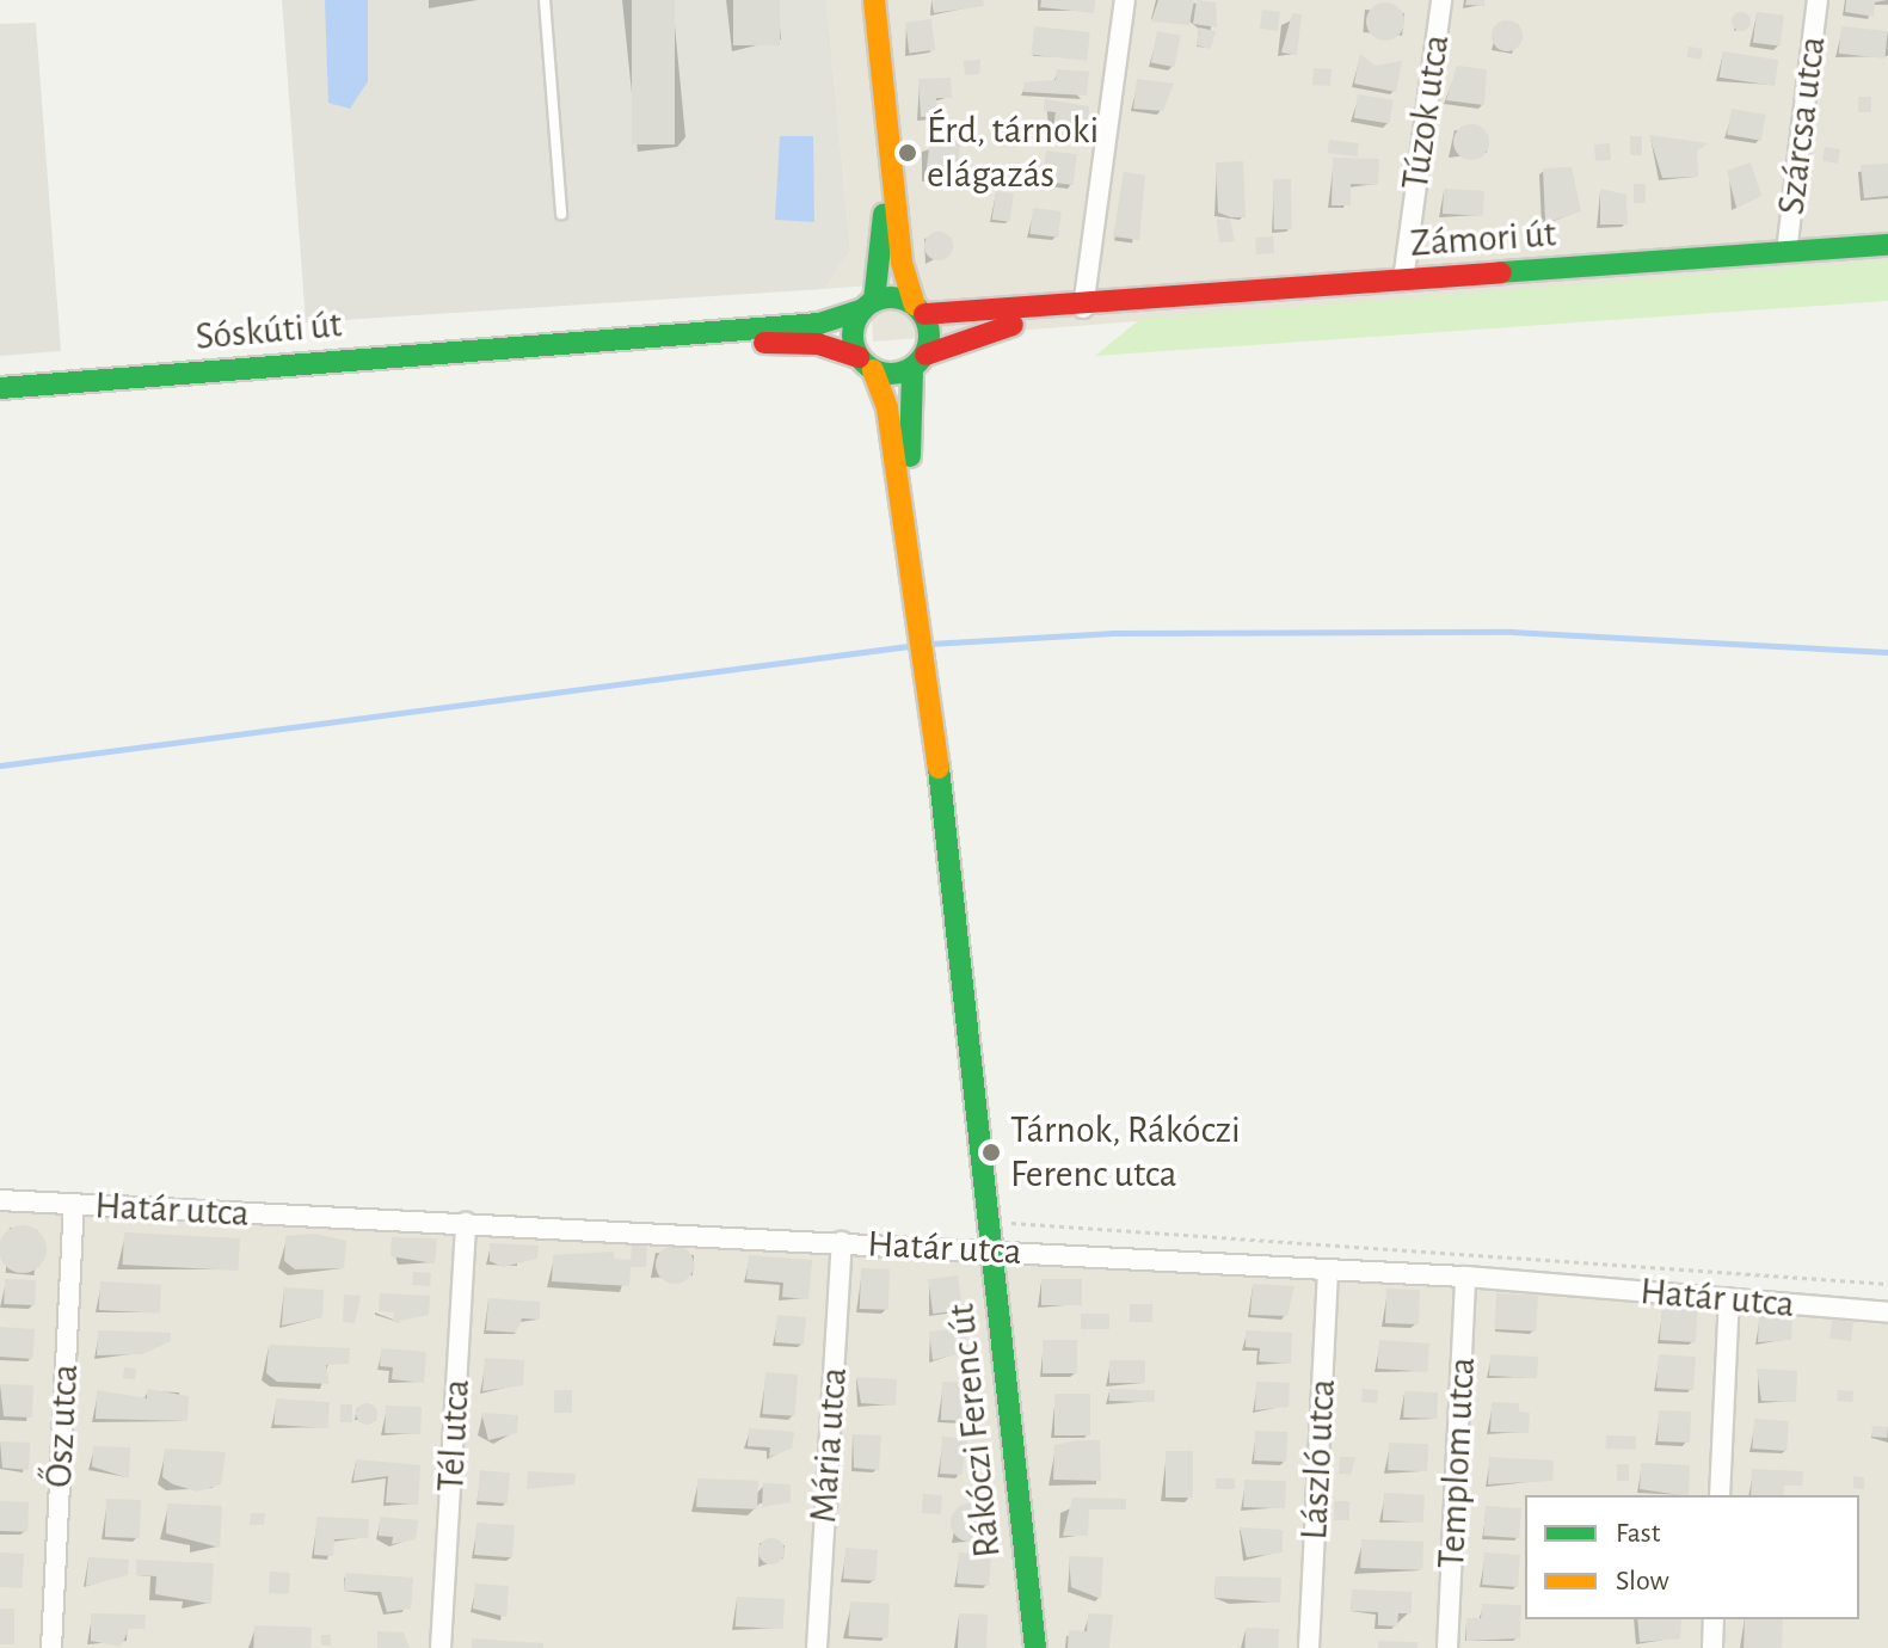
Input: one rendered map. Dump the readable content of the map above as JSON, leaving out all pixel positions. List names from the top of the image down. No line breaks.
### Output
{"streets":{"main road":["Zámori út","Sóskúti út","Rákóczi Ferenc út"],"street":["Túzok utca","Szárcsa utca","Határ utca","Ősz utca","Tél utca","Mária utca","László utca","Templom utca"]},"crossings":[["Túzok utca","Zámori út"],["Szárcsa utca","Zámori út"],["Zámori út","Sóskúti út"],["Határ utca","Ősz utca"],["Határ utca","Rákóczi Ferenc út"],["Határ utca","Tél utca"],["Határ utca","Mária utca"],["Határ utca","László utca"],["Határ utca","Templom utca"]],"places":["Érd, tárnoki elágazás","Tárnok, Rákóczi Ferenc utca"],"legend":["Fast","Slow"]}
